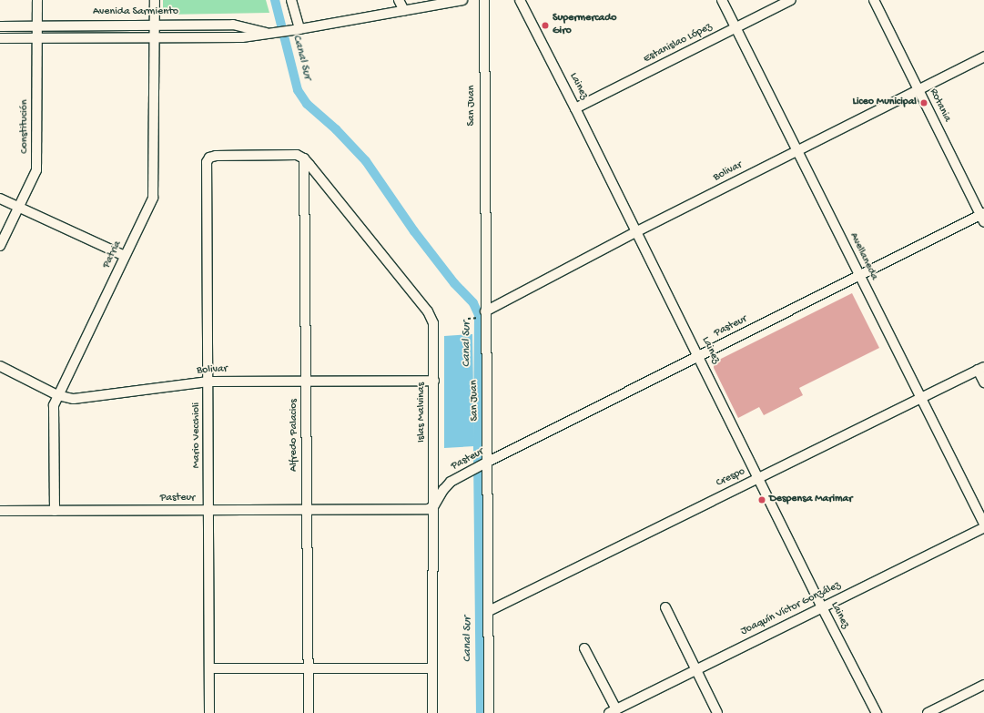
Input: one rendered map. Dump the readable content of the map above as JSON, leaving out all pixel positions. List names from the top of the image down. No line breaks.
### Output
{"streets":{"street":["Avenida Sarmiento","Estanislao López","Lainez","San Juan","Rotania","Constitución","Bolivar","Patria","Avellaneda","Pasteur","Islas Malvinas","Mario Vecchioli","Alfredo Palacios","Crespo","Joaquín Víctor González"]},"crossings":[["Avenida Sarmiento","Constitución"],["Avenida Sarmiento","Patria"],["Estanislao López","Lainez"],["Estanislao López","Avellaneda"],["Lainez","Bolivar"],["Lainez","Pasteur"],["Lainez","Crespo"],["Lainez","Joaquín Víctor González"],["San Juan","Bolivar"],["San Juan","Pasteur"],["San Juan","Crespo"],["Rotania","Bolivar"],["Rotania","Pasteur"],["Bolivar","Patria"],["Bolivar","Avellaneda"],["Bolivar","Islas Malvinas"],["Bolivar","Mario Vecchioli"],["Bolivar","Alfredo Palacios"],["Patria","Pasteur"],["Avellaneda","Pasteur"],["Avellaneda","Crespo"],["Pasteur","Islas Malvinas"],["Pasteur","Mario Vecchioli"],["Pasteur","Alfredo Palacios"],["Islas Malvinas","Mario Vecchioli"],["Islas Malvinas","Alfredo Palacios"],["Mario Vecchioli","Alfredo Palacios"]],"water":["Canal Sur"],"places":["Supermercado Giro","Liceo Municipal","Despensa Marimar"]}
